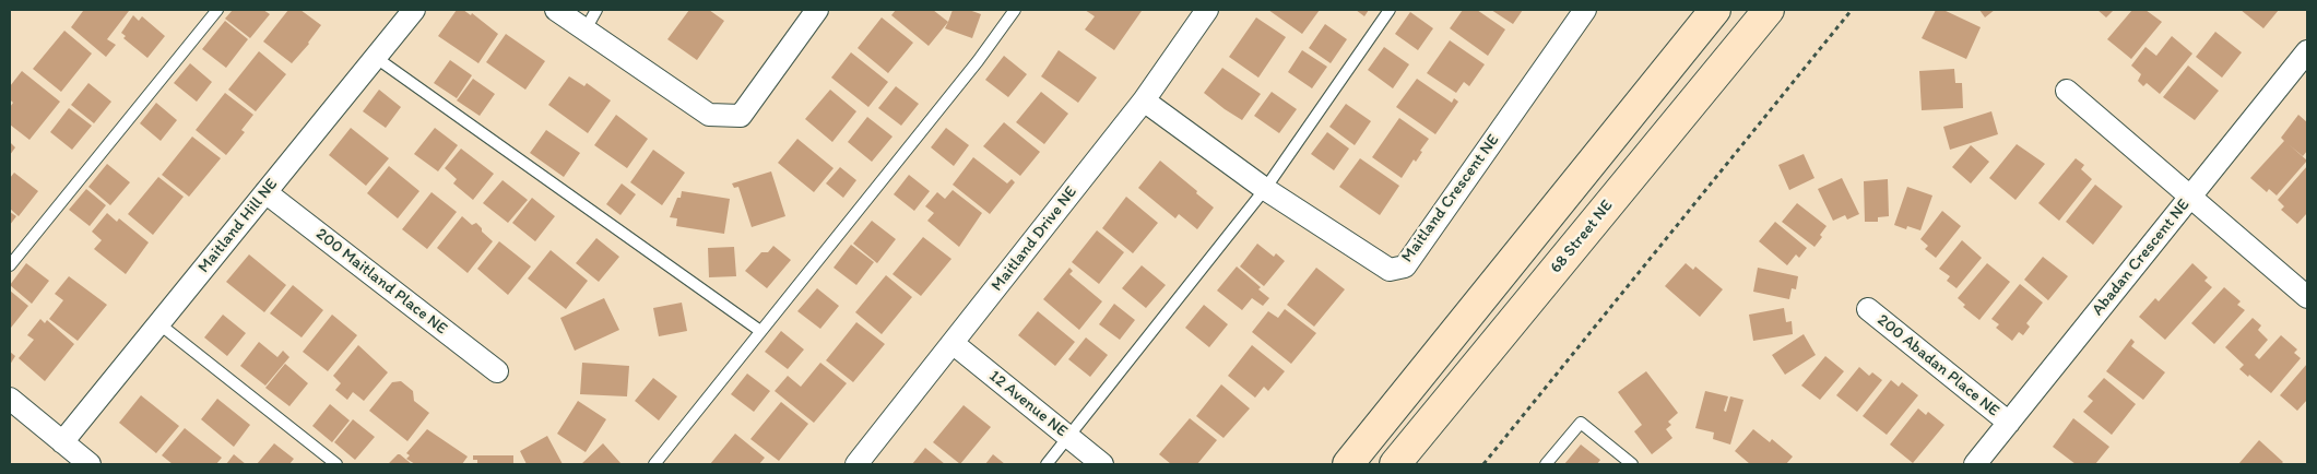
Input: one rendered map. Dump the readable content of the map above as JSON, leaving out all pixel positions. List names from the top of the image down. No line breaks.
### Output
{"streets":{"main road":["68 Street NE"],"street":["Maitland Crescent NE","Maitland Hill NE","Maitland Drive NE","Abadan Crescent NE","200 Maitland Place NE","200 Abadan Place NE","12 Avenue NE"]},"crossings":[["Maitland Crescent NE","Maitland Drive NE"],["Maitland Hill NE","200 Maitland Place NE"],["Maitland Drive NE","12 Avenue NE"],["Abadan Crescent NE","200 Abadan Place NE"]]}
